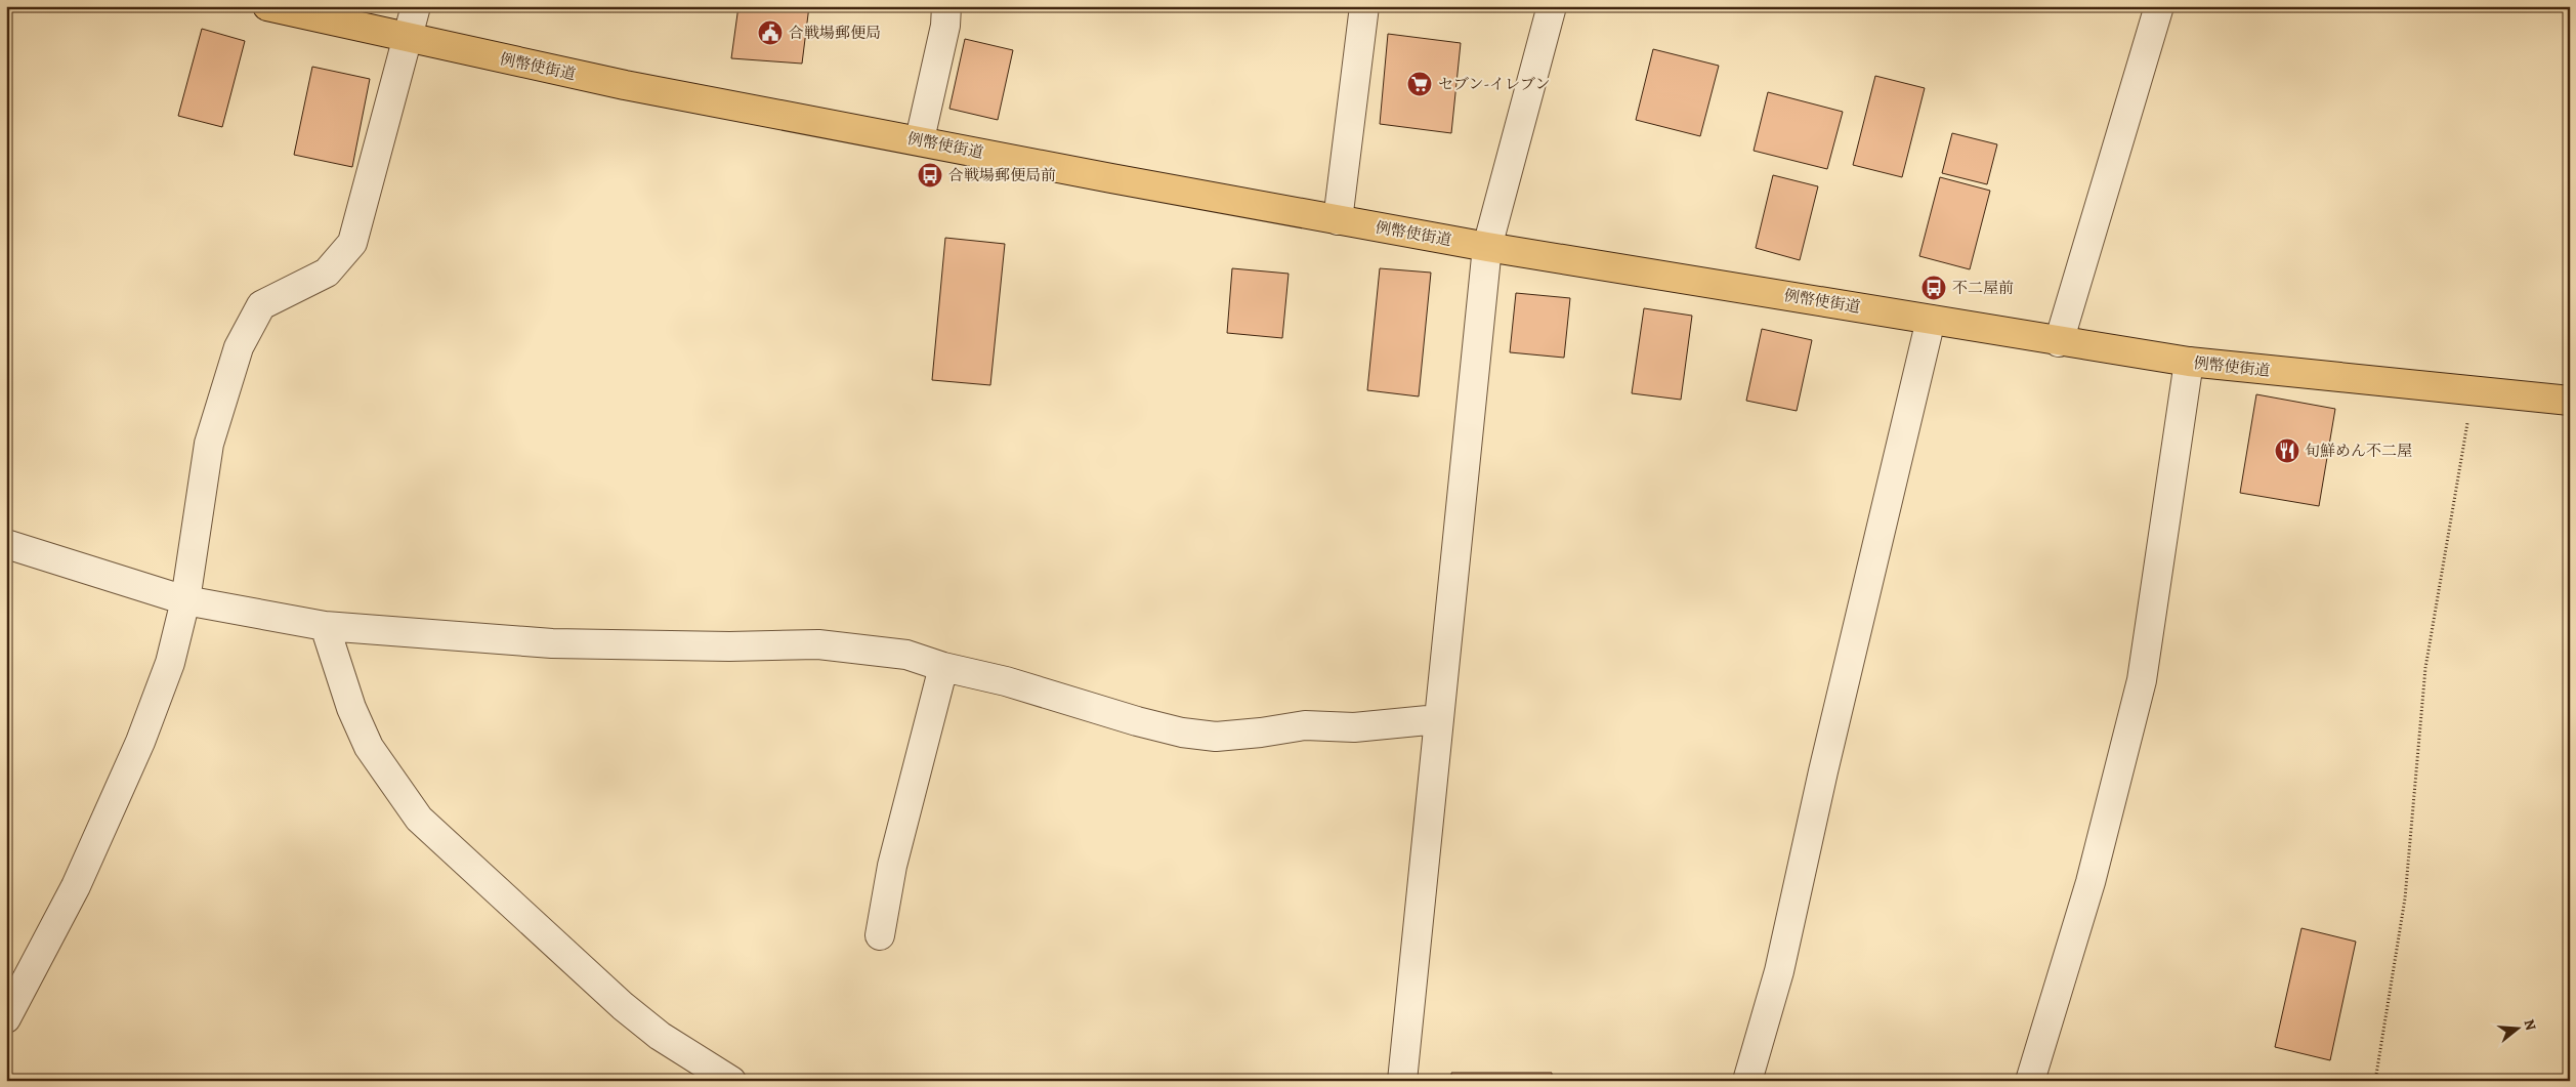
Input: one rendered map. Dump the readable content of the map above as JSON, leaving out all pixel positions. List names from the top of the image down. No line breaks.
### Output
{"streets":{"main road":["例幣使街道"]},"places":{"public building":["合戦場郵便局"],"supermarket":["セブン-イレブン"],"bus stop":["合戦場郵便局前","不二屋前"],"restaurant":["旬鮮めん不二屋"]},"north":"right"}
